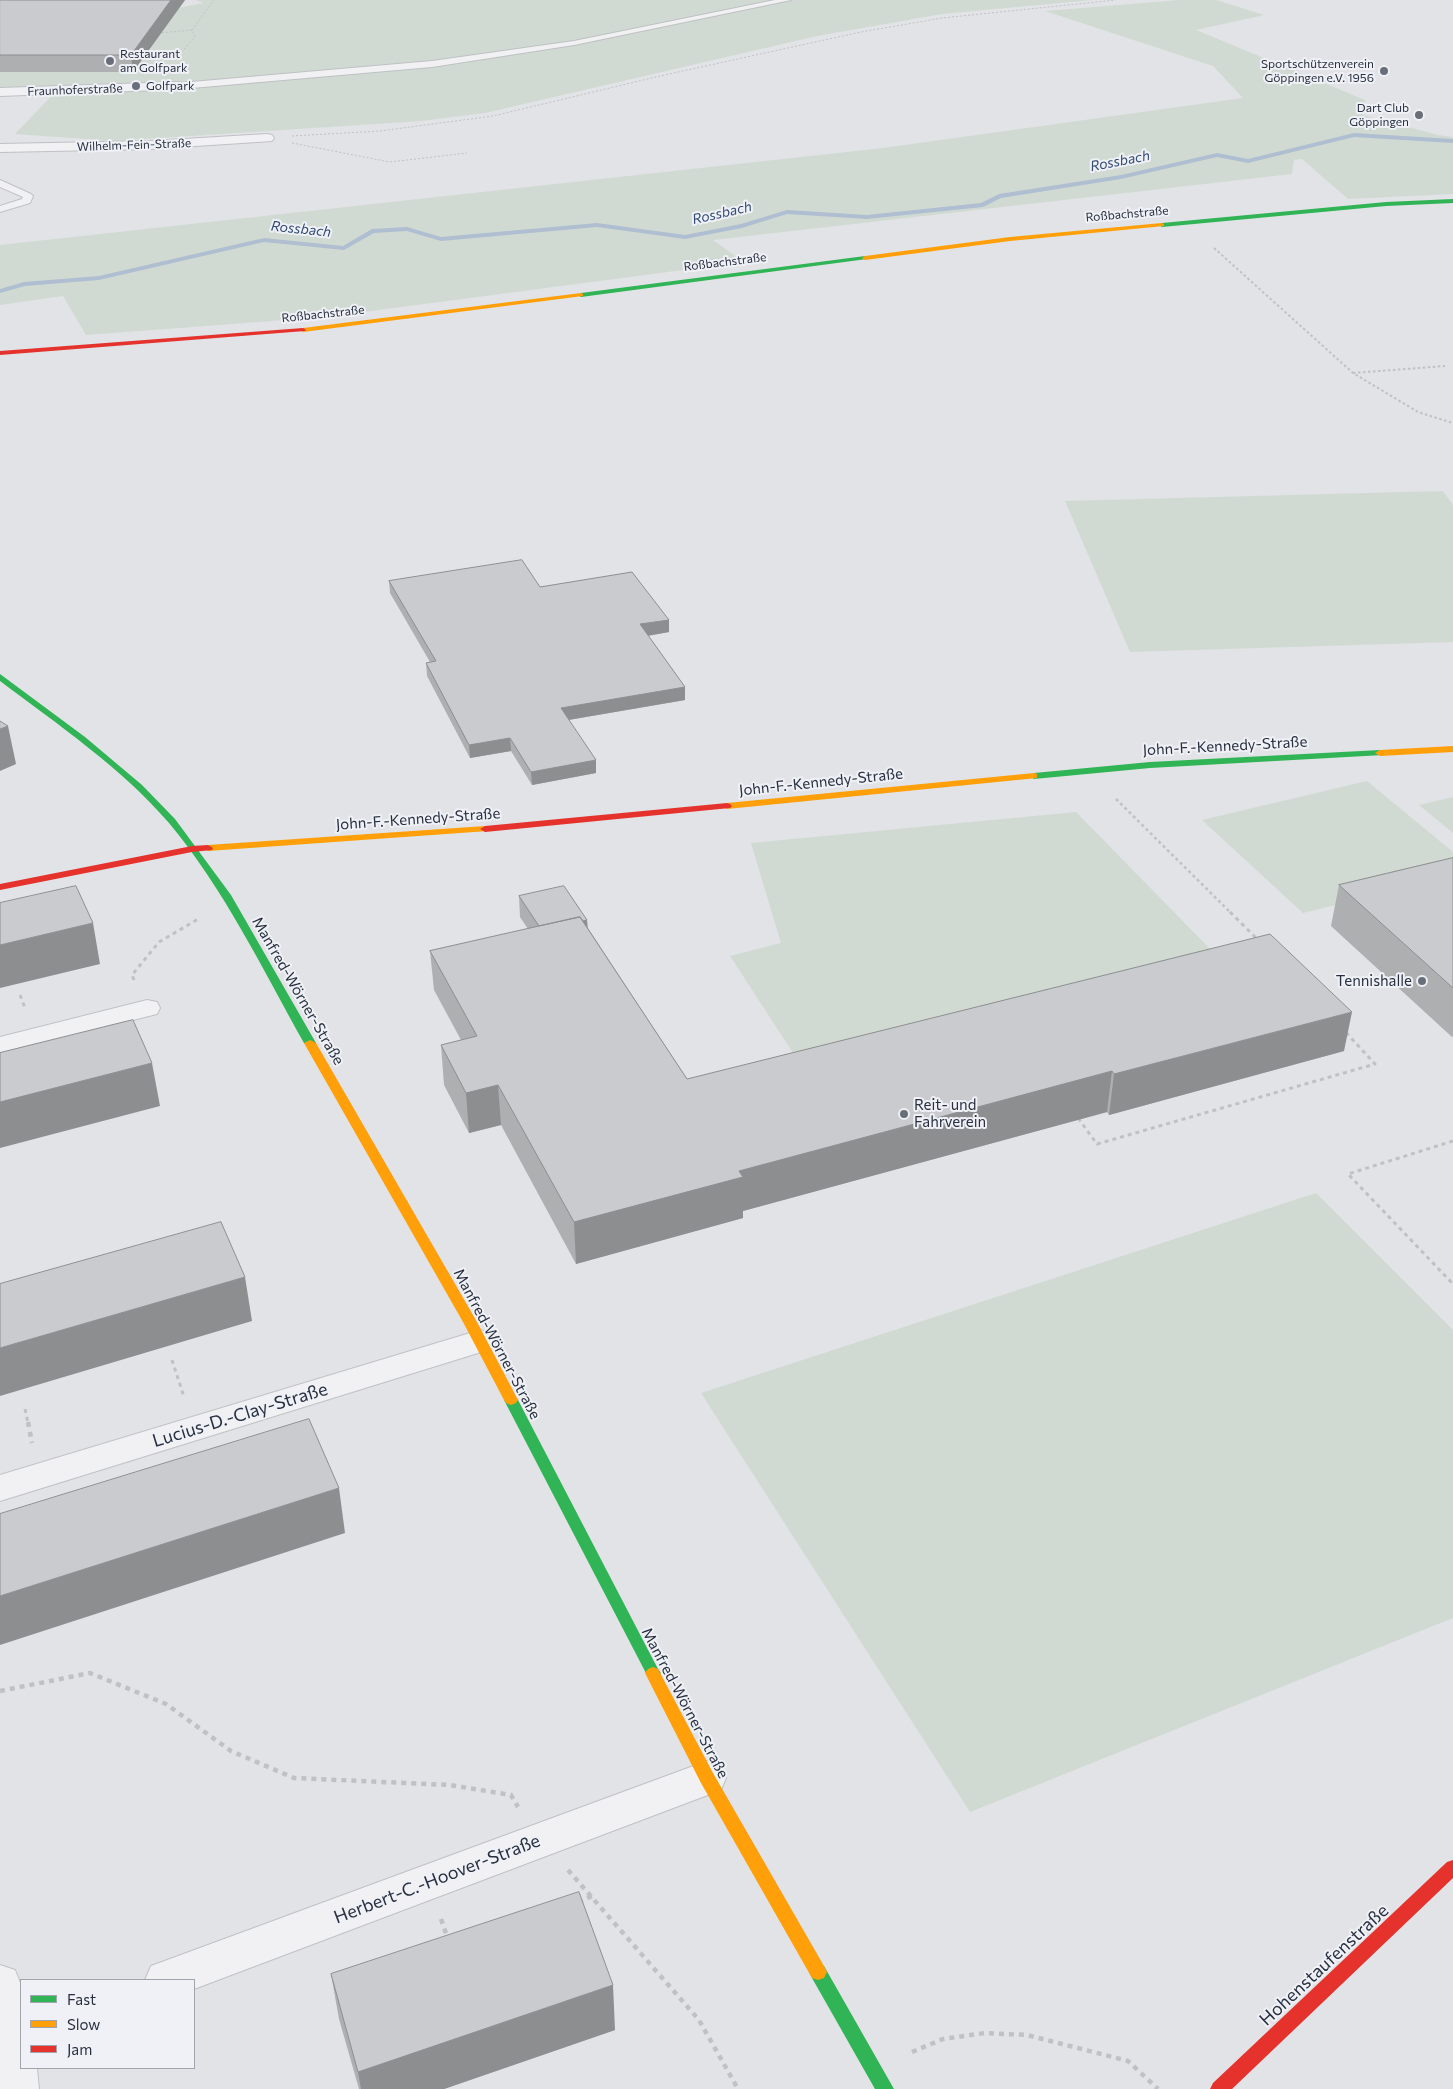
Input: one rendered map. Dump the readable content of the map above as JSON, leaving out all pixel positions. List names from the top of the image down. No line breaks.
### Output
{"streets":{"street":["Fraunhoferstraße","Wilhelm-Fein-Straße","Roßbachstraße","John-F.-Kennedy-Straße","Manfred-Wörner-Straße","Lucius-D.-Clay-Straße","Herbert-C.-Hoover-Straße","Hohenstaufenstraße"]},"crossings":[["John-F.-Kennedy-Straße","Manfred-Wörner-Straße"],["Manfred-Wörner-Straße","Lucius-D.-Clay-Straße"],["Manfred-Wörner-Straße","Herbert-C.-Hoover-Straße"]],"water":["Rossbach"],"places":["Restaurant am Golfpark","Sportschützenverein Göppingen e.V. 1956","Golfpark","Dart Club Göppingen","Tennishalle","Reit- und Fahrverein"],"legend":["Fast","Slow","Jam"]}
